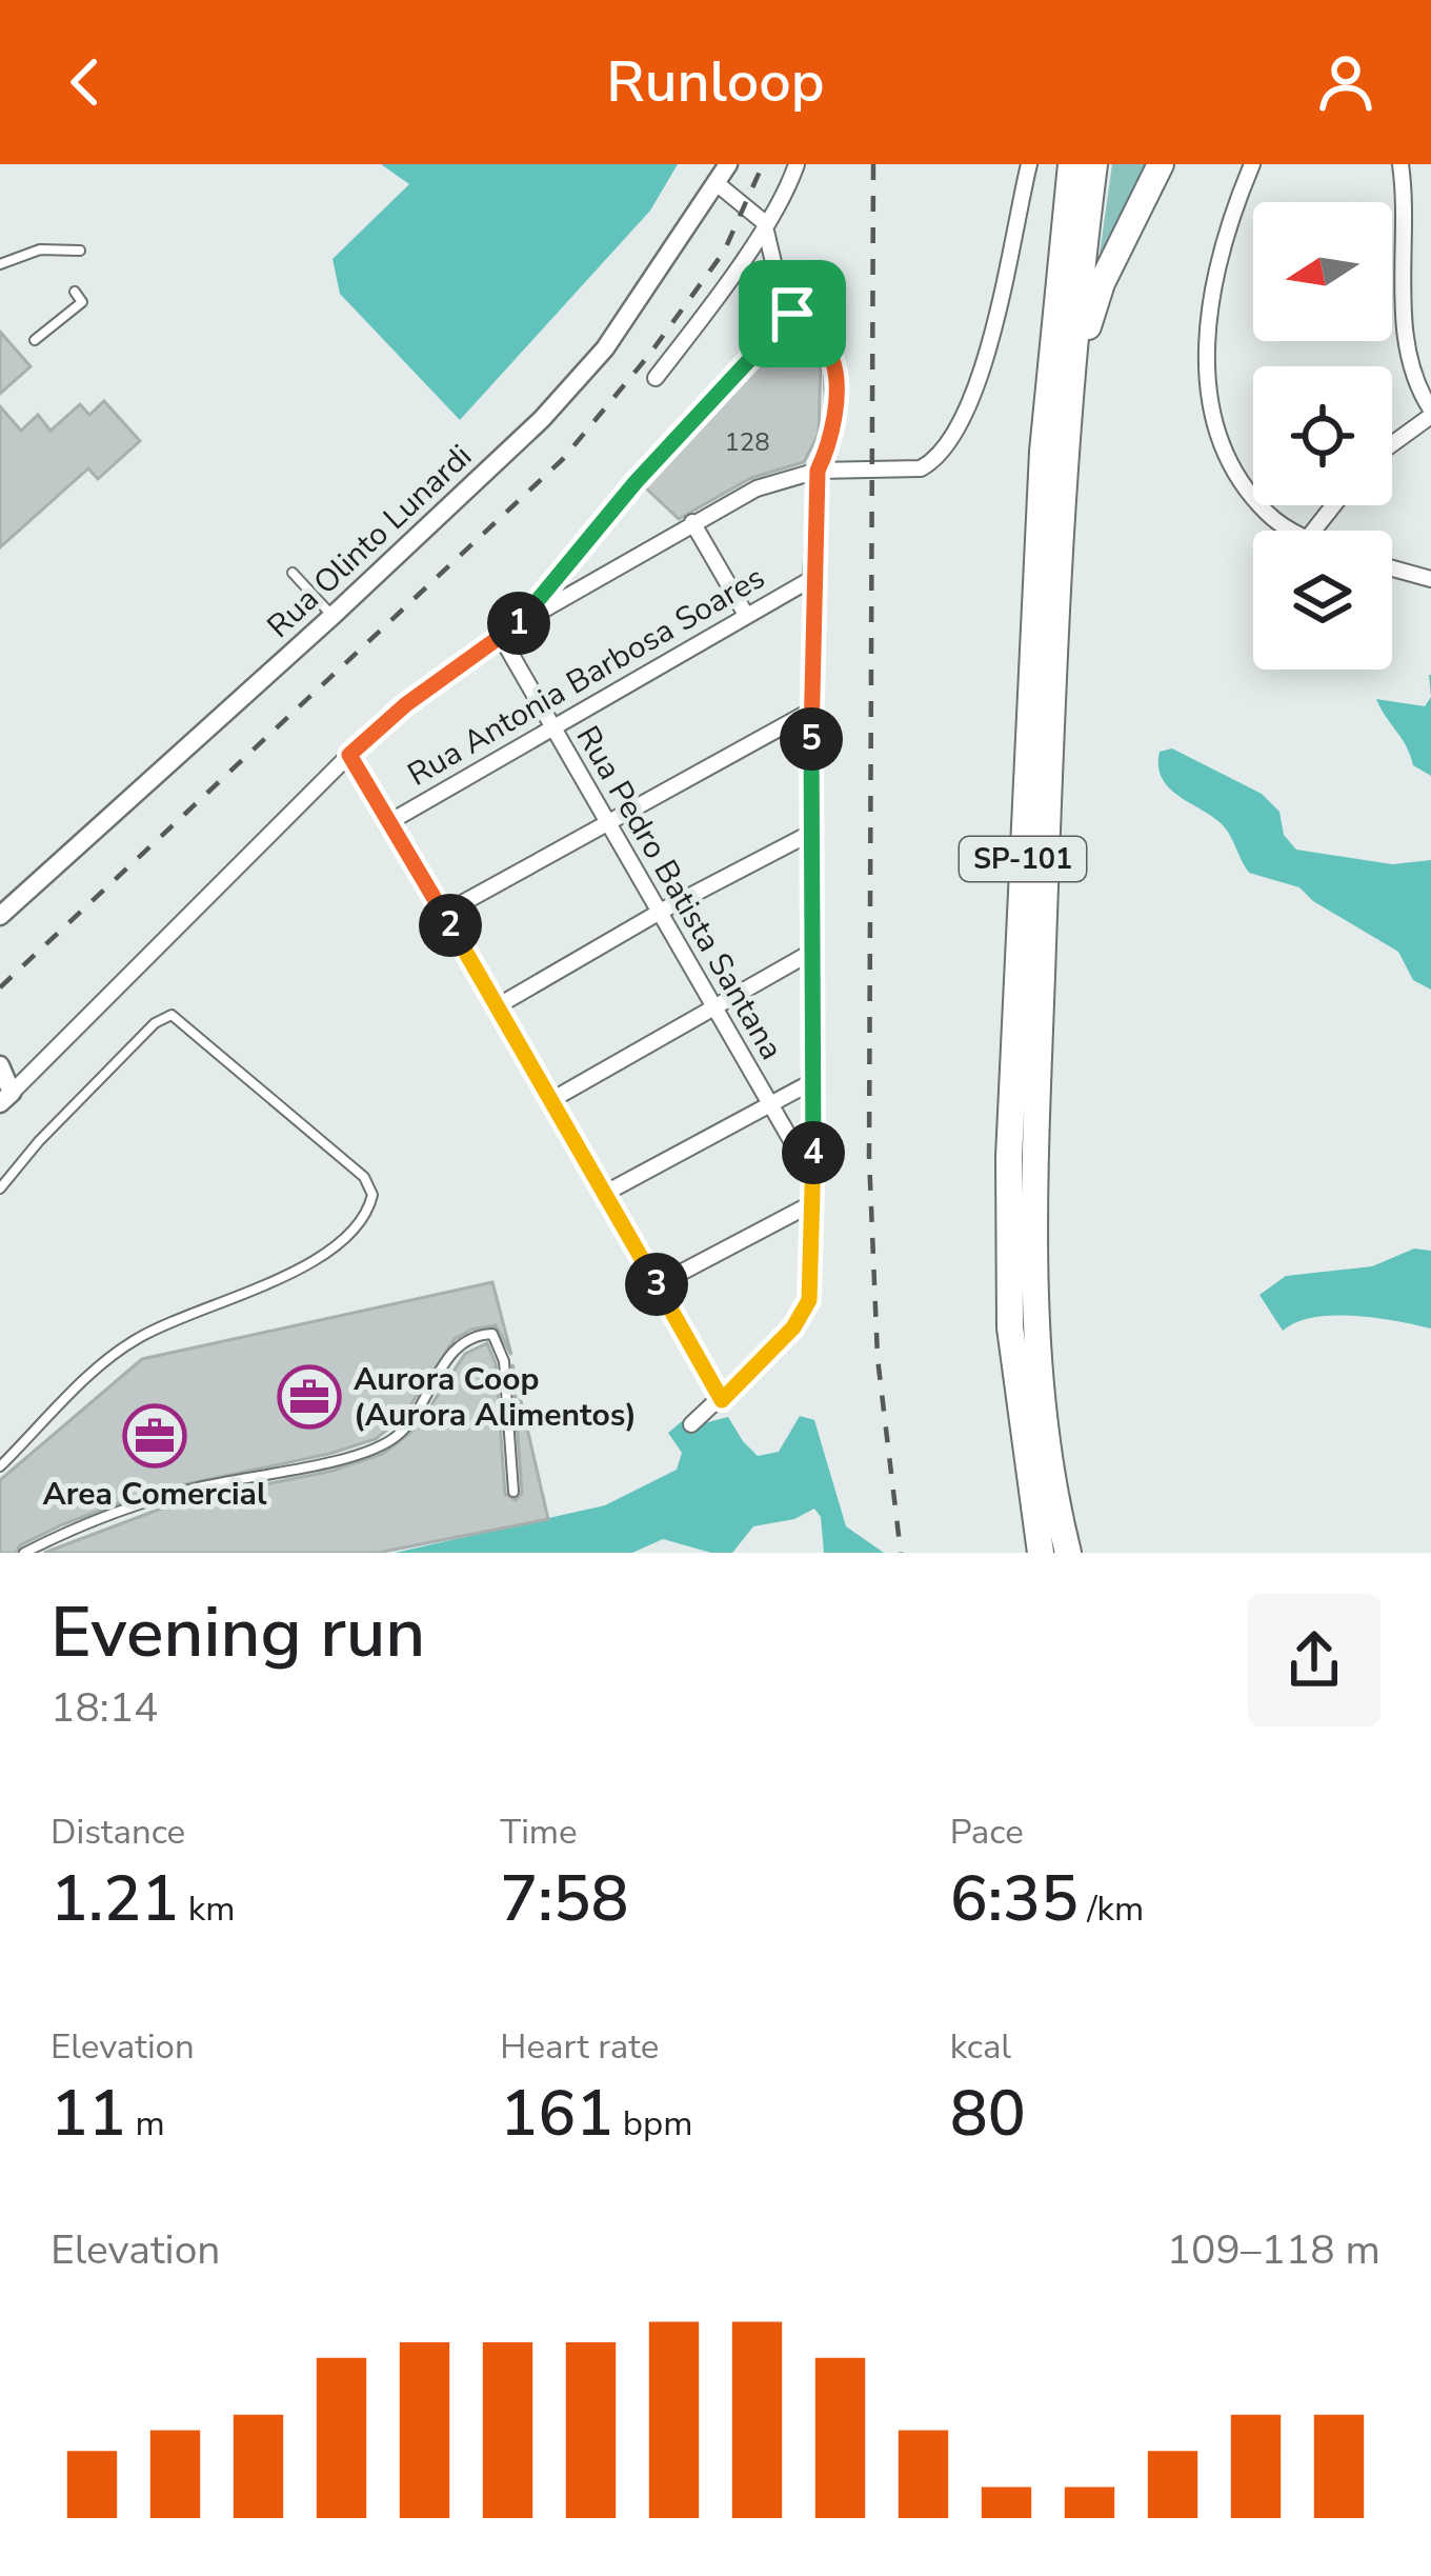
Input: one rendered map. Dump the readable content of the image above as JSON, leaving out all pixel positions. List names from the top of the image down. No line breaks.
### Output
{"streets":{"highway":["SP-101"],"street":["Rua Olinto Lunardi","Rua Antonia Barbosa Soares","Rua Pedro Batista Santana"]},"crossings":[["Rua Antonia Barbosa Soares","Rua Pedro Batista Santana"]],"places":{"office":["Aurora Coop (Aurora Alimentos)","Area Comercial"]},"house_numbers":["128"],"north":"left","page":{"header":"Runloop","pins":["1","5","2","4","3"],"heading":["Evening run","18:14"],"stats":[["Distance","1.21 km"],["Time","7:58"],["Pace","6:35 /km"],["Elevation","11 m"],["Heart rate","161 bpm"],["kcal","80"]],"chart":["Elevation","109–118 m"]}}
